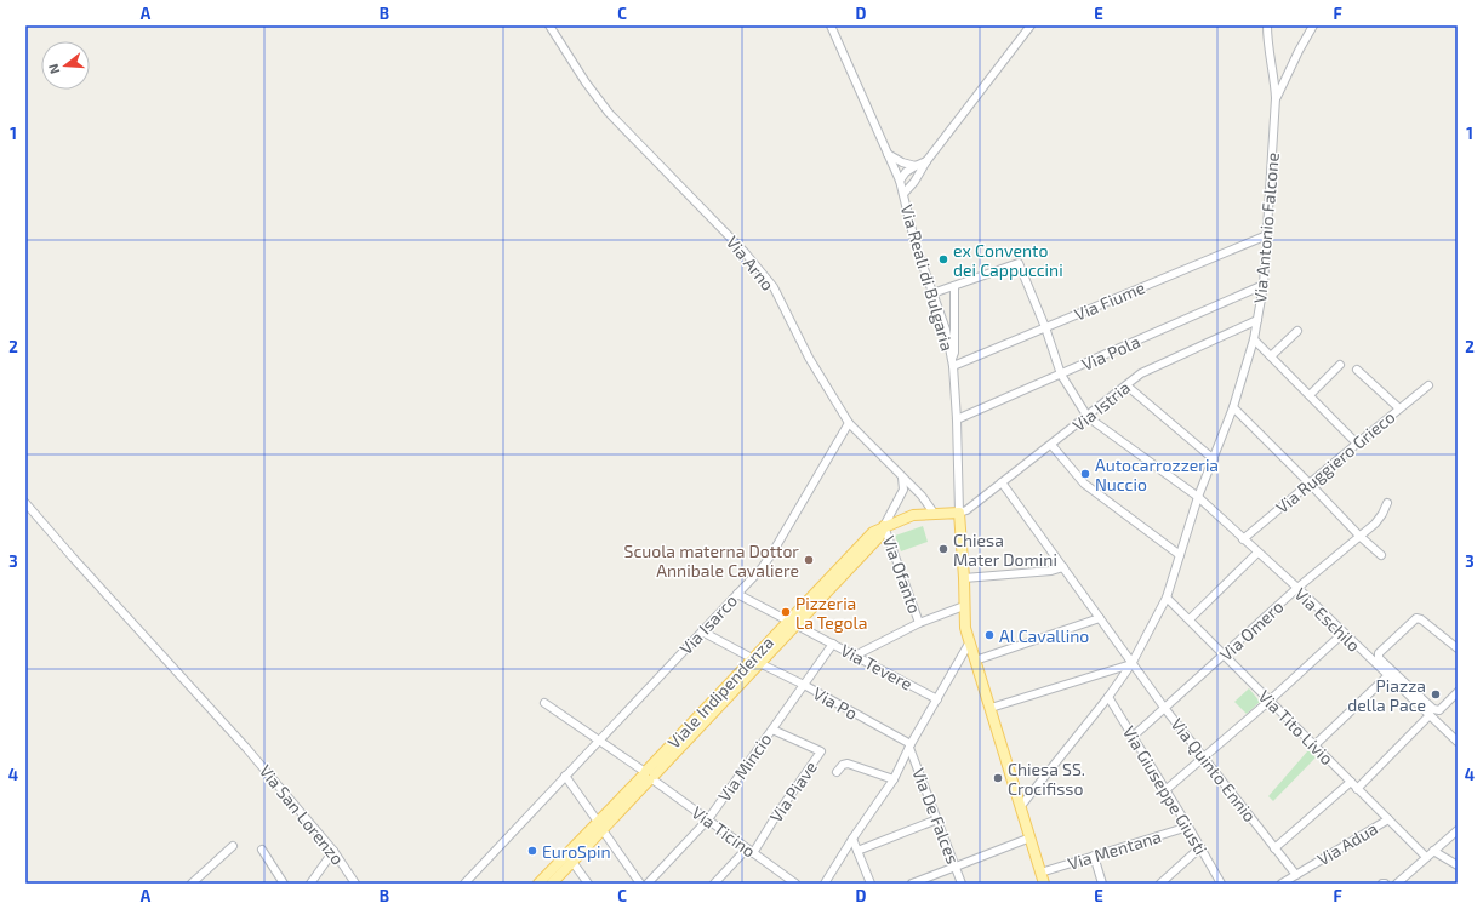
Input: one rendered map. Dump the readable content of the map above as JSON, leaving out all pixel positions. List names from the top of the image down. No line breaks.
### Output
{"streets":{"main road":["Viale Indipendenza"],"street":["Via Antonio Falcone","Via Arno","Via Reali di Bulgaria","Via Fiume","Via Pola","Via Istria","Via Ruggiero Grieco","Via Ofanto","Via Eschilo","Via Isarco","Via Omero","Via Tevere","Via Po","Via Tito Livio","Via Mincio","Via Quinto Ennio","Via Giuseppe Giusti","Via Piave","Via San Lorenzo","Via De Falces","Via Ticino","Via Adua","Via Mentana"]},"crossings":[["Via Antonio Falcone","Via Fiume"],["Via Antonio Falcone","Via Pola"],["Via Antonio Falcone","Via Istria"],["Via Antonio Falcone","Via Eschilo"],["Via Antonio Falcone","Via Tito Livio"],["Via Antonio Falcone","Via Quinto Ennio"],["Via Antonio Falcone","Via Giuseppe Giusti"],["Via Arno","Via Isarco"],["Via Arno","Viale Indipendenza"],["Via Reali di Bulgaria","Via Fiume"],["Via Reali di Bulgaria","Via Pola"],["Via Reali di Bulgaria","Via Istria"],["Via Reali di Bulgaria","Viale Indipendenza"],["Via Istria","Via Eschilo"],["Via Istria","Viale Indipendenza"],["Via Istria","Via Quinto Ennio"],["Via Ruggiero Grieco","Via Eschilo"],["Via Ofanto","Viale Indipendenza"],["Via Eschilo","Via Omero"],["Via Isarco","Via Tevere"],["Via Isarco","Via Po"],["Via Isarco","Via Ticino"],["Via Omero","Via Tito Livio"],["Via Omero","Via Quinto Ennio"],["Via Omero","Via Giuseppe Giusti"],["Via Tevere","Viale Indipendenza"],["Via Tevere","Via Mincio"],["Viale Indipendenza","Via Po"],["Viale Indipendenza","Via Ticino"],["Via Po","Via Mincio"],["Via Po","Via De Falces"],["Via Tito Livio","Via Adua"],["Via Mincio","Via Piave"],["Via Mincio","Via Ticino"],["Via Quinto Ennio","Via Adua"],["Via Giuseppe Giusti","Via Mentana"],["Via Piave","Via Ticino"]],"places":["ex Convento dei Cappuccini","Autocarrozzeria Nuccio","Chiesa Mater Domini","Scuola materna Dottor Annibale Cavaliere","Pizzeria La Tegola","Al Cavallino","Piazza della Pace","Chiesa SS. Crocifisso","EuroSpin"],"north":"left","grid":{"columns":["A","B","C","D","E","F"],"rows":["1","2","3","4"]}}
